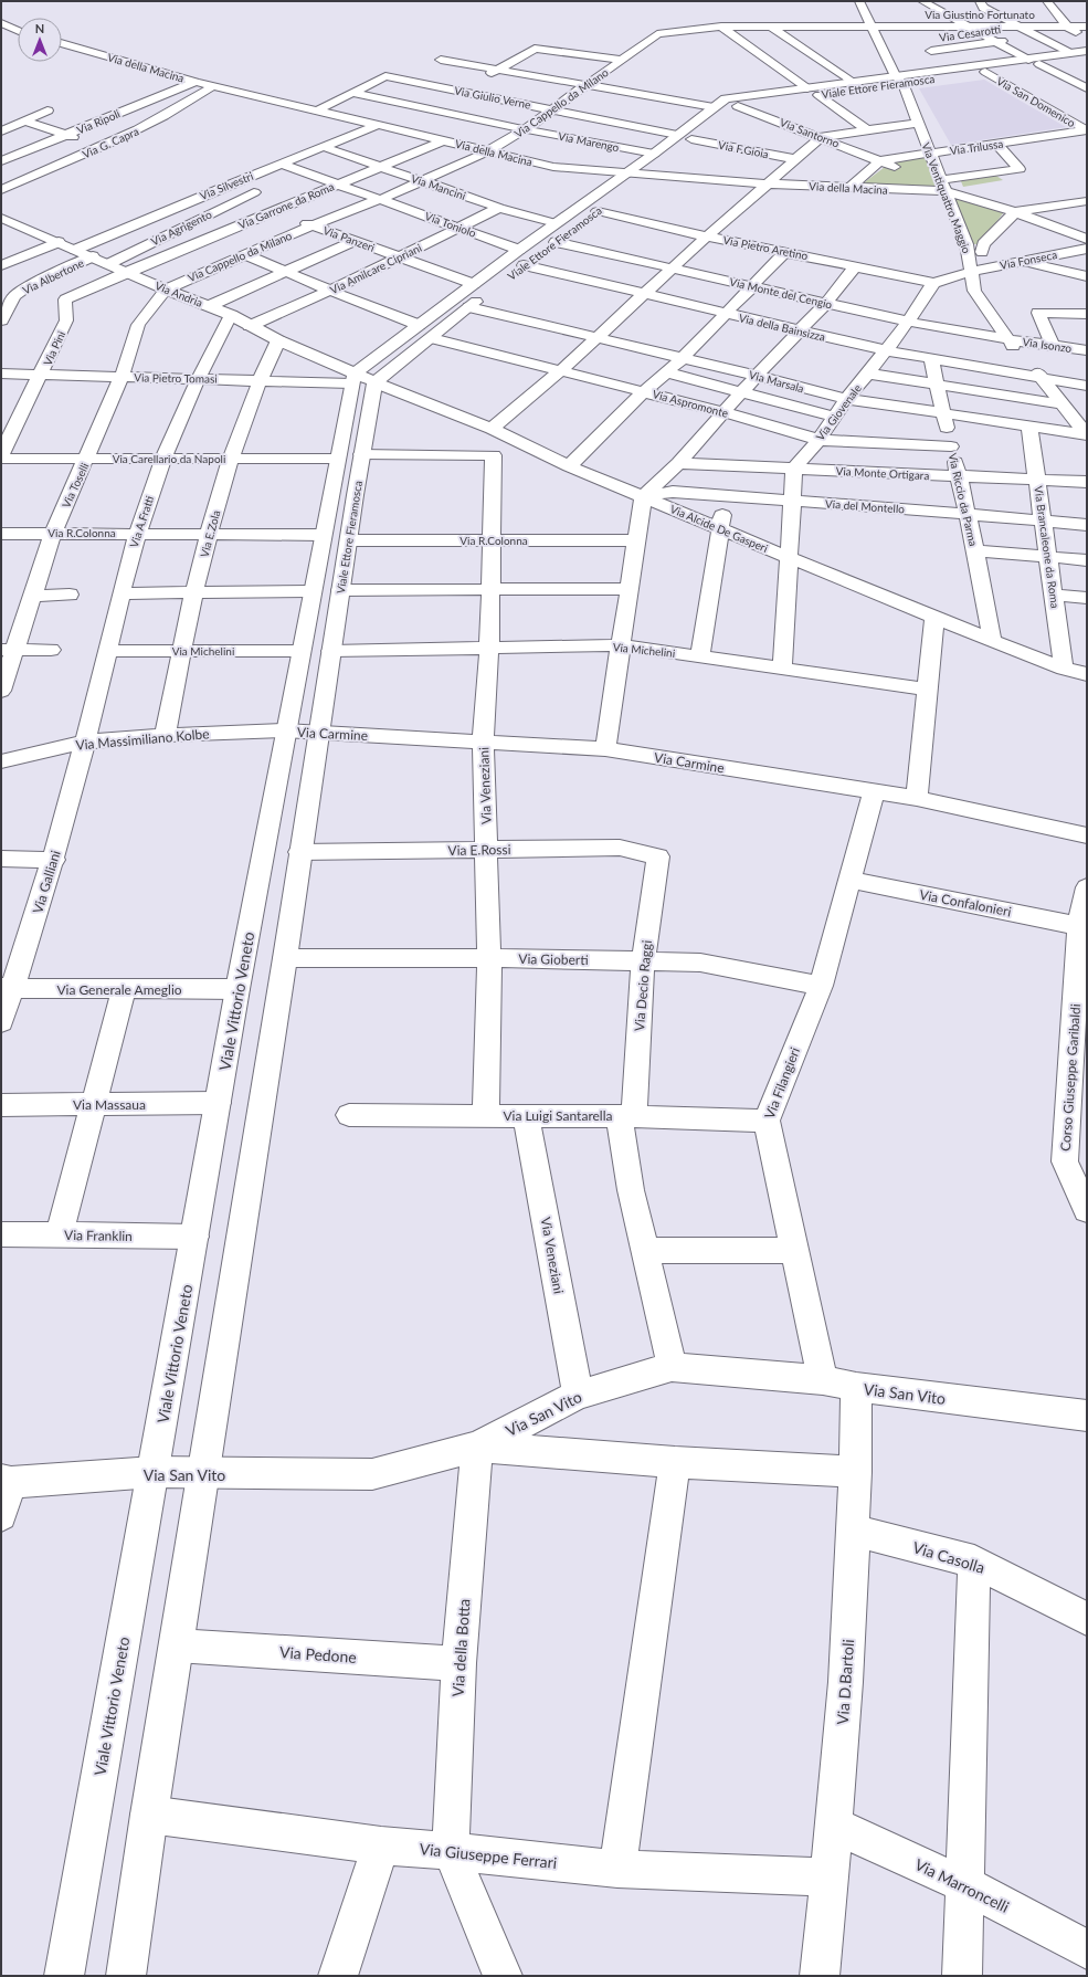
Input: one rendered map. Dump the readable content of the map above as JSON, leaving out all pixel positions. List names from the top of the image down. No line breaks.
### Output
{"streets":{"street":["Via Giustino Fortunato","Via Cesarotti","Via della Macina","Viale Ettore Fieramosca","Via Giulio Verne","Via San Domenico","Via Cappello da Milano","Via Ripoli","Via Santorno","Via Marengo","Via G. Capra","Via Trilussa","Via F.Gioia","Via Silvestri","Via Mancini","Via Ventiquattro Maggio","Via Garrone da Roma","Via Toniolo","Via Agrigento","Via Panzeri","Via Pietro Aretino","Via Fonseca","Via Amilcare Cipriani","Via Albertone","Via Monte del Cengio","Via Andria","Via della Bainsizza","Via Isonzo","Via Pini","Via Pietro Tomasi","Via Marsala","Via Aspromonte","Via Giovenale","Via Carellario da Napoli","Via Monte Ortigara","Via Toselli","Via Riccio da Parma","Via del Montello","Via A.Fratti","Via Alcide De Gasperi","Via R.Colonna","Via E.Zola","Via Brancaleone da Roma","Via Michelini","Via Carmine","Via Massimiliano Kolbe","Via Veneziani","Via E.Rossi","Via Galliani","Via Confalonieri","Via Gioberti","Via Decio Raggi","Via Generale Ameglio","Viale Vittorio Veneto","Corso Giuseppe Garibaldi","Via Filangieri","Via Massaua","Via Luigi Santarella","Via Franklin","Via San Vito","Via Casolla","Via della Botta","Via Pedone","Via D.Bartoli","Via Giuseppe Ferrari","Via Marroncelli"]},"crossings":[["Via Giustino Fortunato","Via Cappello da Milano"],["Via Giustino Fortunato","Via Ventiquattro Maggio"],["Via della Macina","Viale Ettore Fieramosca"],["Via della Macina","Via Cappello da Milano"],["Via della Macina","Via Ripoli"],["Via della Macina","Via G. Capra"],["Via della Macina","Via Silvestri"],["Via della Macina","Via Ventiquattro Maggio"],["Via della Macina","Via Garrone da Roma"],["Viale Ettore Fieramosca","Via Giulio Verne"],["Viale Ettore Fieramosca","Via San Domenico"],["Viale Ettore Fieramosca","Via Santorno"],["Viale Ettore Fieramosca","Via Marengo"],["Viale Ettore Fieramosca","Via F.Gioia"],["Viale Ettore Fieramosca","Via Mancini"],["Viale Ettore Fieramosca","Via Ventiquattro Maggio"],["Viale Ettore Fieramosca","Via Toniolo"],["Viale Ettore Fieramosca","Via Panzeri"],["Viale Ettore Fieramosca","Via Pietro Aretino"],["Viale Ettore Fieramosca","Via Monte del Cengio"],["Viale Ettore Fieramosca","Via Andria"],["Viale Ettore Fieramosca","Via della Bainsizza"],["Viale Ettore Fieramosca","Via Pietro Tomasi"],["Viale Ettore Fieramosca","Via Carellario da Napoli"],["Viale Ettore Fieramosca","Via Alcide De Gasperi"],["Viale Ettore Fieramosca","Via R.Colonna"],["Viale Ettore Fieramosca","Via Michelini"],["Viale Ettore Fieramosca","Via Carmine"],["Viale Ettore Fieramosca","Via Massimiliano Kolbe"],["Viale Ettore Fieramosca","Viale Vittorio Veneto"],["Via Giulio Verne","Via Cappello da Milano"],["Via Giulio Verne","Via Marengo"],["Via San Domenico","Via Trilussa"],["Via Cappello da Milano","Via Marengo"],["Via Cappello da Milano","Via Mancini"],["Via Cappello da Milano","Via Ventiquattro Maggio"],["Via Cappello da Milano","Via Toniolo"],["Via Cappello da Milano","Via Panzeri"],["Via Cappello da Milano","Via Andria"],["Via Cappello da Milano","Via Toselli"],["Via Santorno","Via Trilussa"],["Via Trilussa","Via Ventiquattro Maggio"],["Via Silvestri","Via Mancini"],["Via Silvestri","Via Toniolo"],["Via Silvestri","Via Andria"],["Via Mancini","Via Garrone da Roma"],["Via Mancini","Via Amilcare Cipriani"],["Via Ventiquattro Maggio","Via Fonseca"],["Via Ventiquattro Maggio","Via Monte del Cengio"],["Via Ventiquattro Maggio","Via della Bainsizza"],["Via Ventiquattro Maggio","Via Isonzo"],["Via Ventiquattro Maggio","Via Marsala"],["Via Garrone da Roma","Via Toniolo"],["Via Garrone da Roma","Via Panzeri"],["Via Garrone da Roma","Via Andria"],["Via Toniolo","Via Amilcare Cipriani"],["Via Agrigento","Via Andria"],["Via Panzeri","Via Amilcare Cipriani"],["Via Pietro Aretino","Via Fonseca"],["Via Pietro Aretino","Via Giovenale"],["Via Fonseca","Via Giovenale"],["Via Amilcare Cipriani","Via Andria"],["Via Albertone","Via Andria"],["Via Monte del Cengio","Via Isonzo"],["Via Monte del Cengio","Via Giovenale"],["Via Andria","Via Pietro Tomasi"],["Via Andria","Via Toselli"],["Via Andria","Via A.Fratti"],["Via Andria","Via Alcide De Gasperi"],["Via Andria","Via E.Zola"],["Via della Bainsizza","Via Giovenale"],["Via della Bainsizza","Via Riccio da Parma"],["Via Pini","Via Pietro Tomasi"],["Via Pietro Tomasi","Via Toselli"],["Via Pietro Tomasi","Via A.Fratti"],["Via Pietro Tomasi","Via Alcide De Gasperi"],["Via Pietro Tomasi","Via E.Zola"],["Via Marsala","Via Giovenale"],["Via Marsala","Via Riccio da Parma"],["Via Marsala","Via Brancaleone da Roma"],["Via Aspromonte","Via Giovenale"],["Via Aspromonte","Via Riccio da Parma"],["Via Giovenale","Via Monte Ortigara"],["Via Carellario da Napoli","Via Toselli"],["Via Carellario da Napoli","Via A.Fratti"],["Via Carellario da Napoli","Via E.Zola"],["Via Monte Ortigara","Via Riccio da Parma"],["Via Monte Ortigara","Via Brancaleone da Roma"],["Via Toselli","Via R.Colonna"],["Via Riccio da Parma","Via del Montello"],["Via Riccio da Parma","Via Alcide De Gasperi"],["Via del Montello","Via Alcide De Gasperi"],["Via del Montello","Via Brancaleone da Roma"],["Via A.Fratti","Via R.Colonna"],["Via A.Fratti","Via Michelini"],["Via A.Fratti","Via Massimiliano Kolbe"],["Via A.Fratti","Via Galliani"],["Via Alcide De Gasperi","Via Brancaleone da Roma"],["Via R.Colonna","Via E.Zola"],["Via R.Colonna","Via Veneziani"],["Via E.Zola","Via Michelini"],["Via E.Zola","Via Massimiliano Kolbe"],["Via Michelini","Via Veneziani"],["Via Carmine","Via Massimiliano Kolbe"],["Via Carmine","Via Veneziani"],["Via Carmine","Viale Vittorio Veneto"],["Via Carmine","Via Filangieri"],["Via Massimiliano Kolbe","Via Galliani"],["Via Massimiliano Kolbe","Viale Vittorio Veneto"],["Via Veneziani","Via E.Rossi"],["Via Veneziani","Via Gioberti"],["Via Veneziani","Via Luigi Santarella"],["Via Veneziani","Via San Vito"],["Via E.Rossi","Via Decio Raggi"],["Via Galliani","Via Generale Ameglio"],["Via Confalonieri","Corso Giuseppe Garibaldi"],["Via Confalonieri","Via Filangieri"],["Via Gioberti","Via Decio Raggi"],["Via Gioberti","Via Filangieri"],["Via Decio Raggi","Via Luigi Santarella"],["Via Decio Raggi","Via San Vito"],["Via Generale Ameglio","Viale Vittorio Veneto"],["Viale Vittorio Veneto","Via Massaua"],["Viale Vittorio Veneto","Via Franklin"],["Viale Vittorio Veneto","Via San Vito"],["Via Filangieri","Via Luigi Santarella"],["Via Filangieri","Via San Vito"],["Via San Vito","Via della Botta"],["Via San Vito","Via D.Bartoli"],["Via Casolla","Via D.Bartoli"],["Via della Botta","Via Pedone"],["Via della Botta","Via Giuseppe Ferrari"],["Via D.Bartoli","Via Giuseppe Ferrari"],["Via D.Bartoli","Via Marroncelli"]],"north":"top"}
